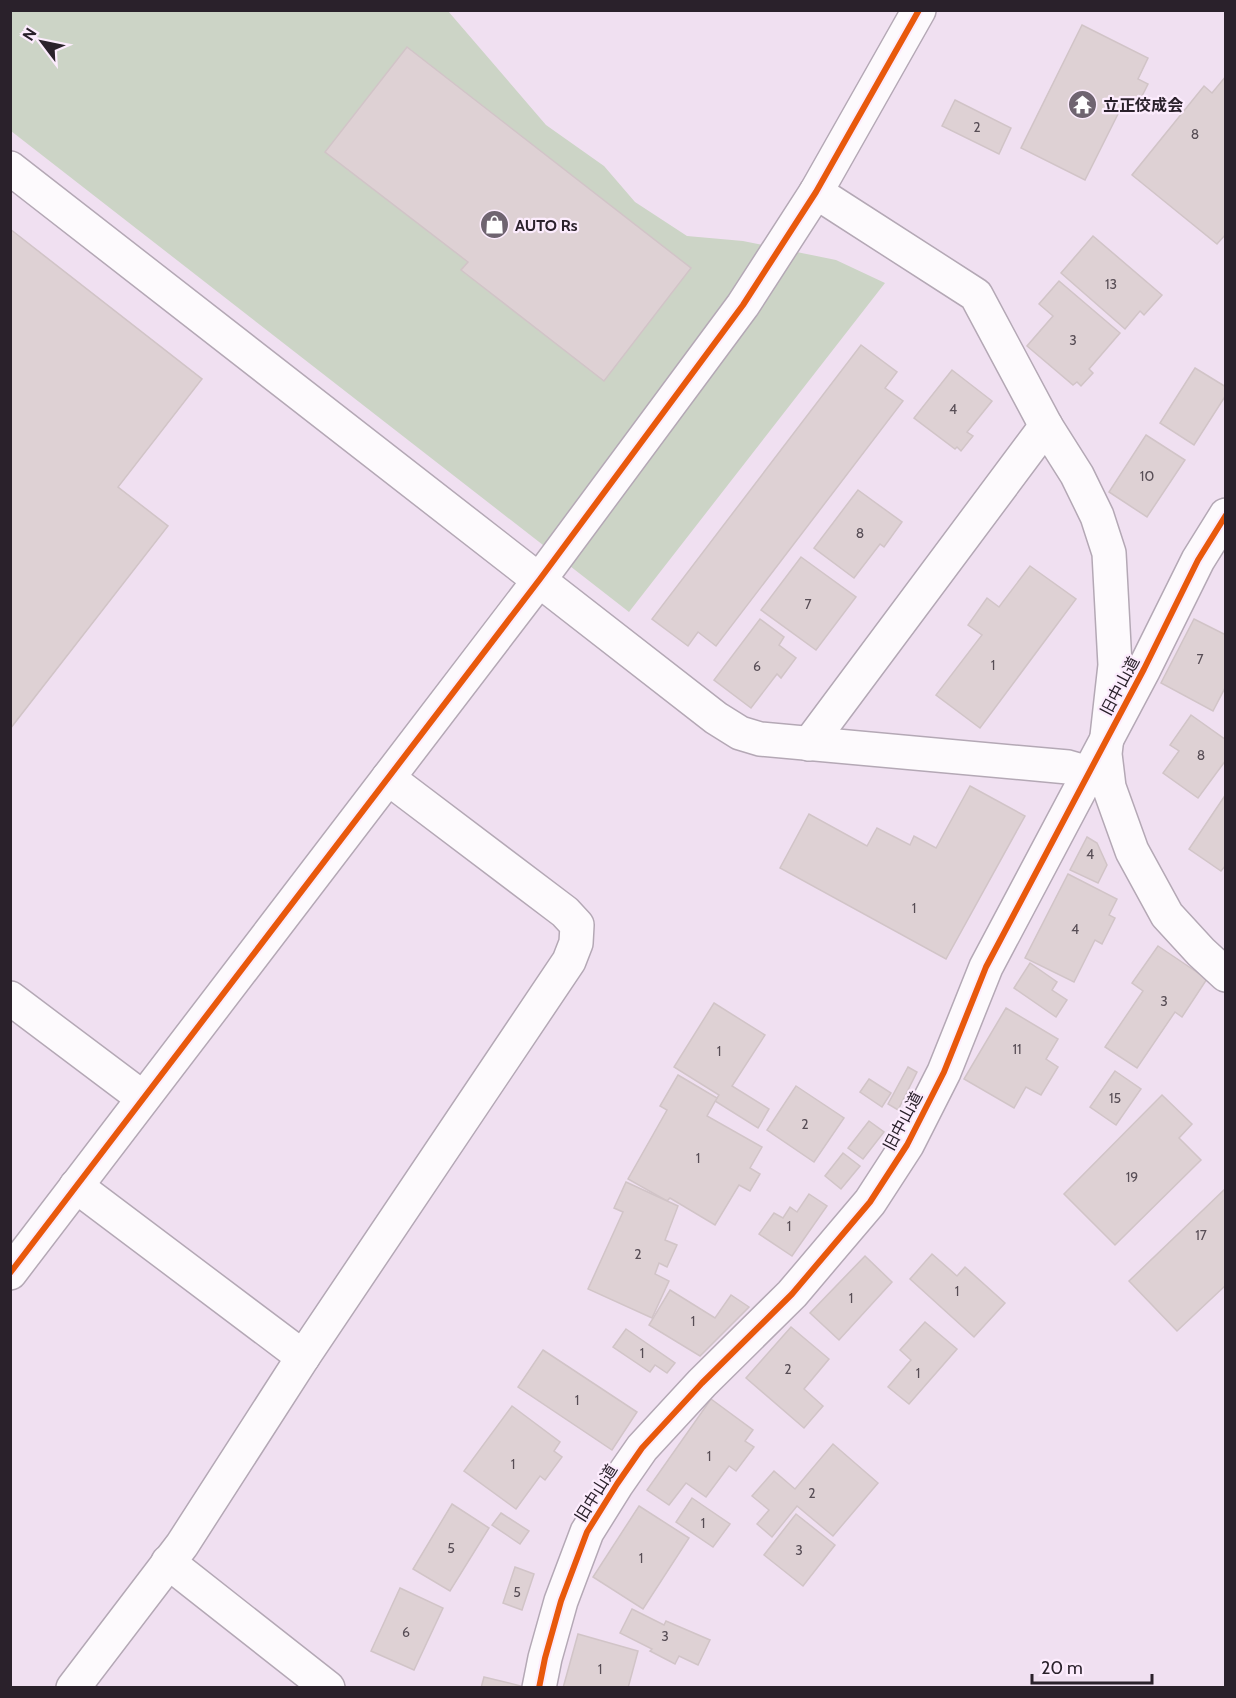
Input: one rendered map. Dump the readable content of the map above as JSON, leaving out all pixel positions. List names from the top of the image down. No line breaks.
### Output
{"streets":{"street":["旧中山道"]},"places":{"temple":["立正佼成会"],"shop":["AUTO Rs"]},"house_numbers":["2","8","13","3","4","10","8","7","7","1","6","8","4","1","4","3","11","1","15","2","1","19","1","17","2","1","1","1","1","2","1","1","1","1","2","1","5","3","1","5","6","3","1"],"scale_bar":"20 m","north":"top left"}
